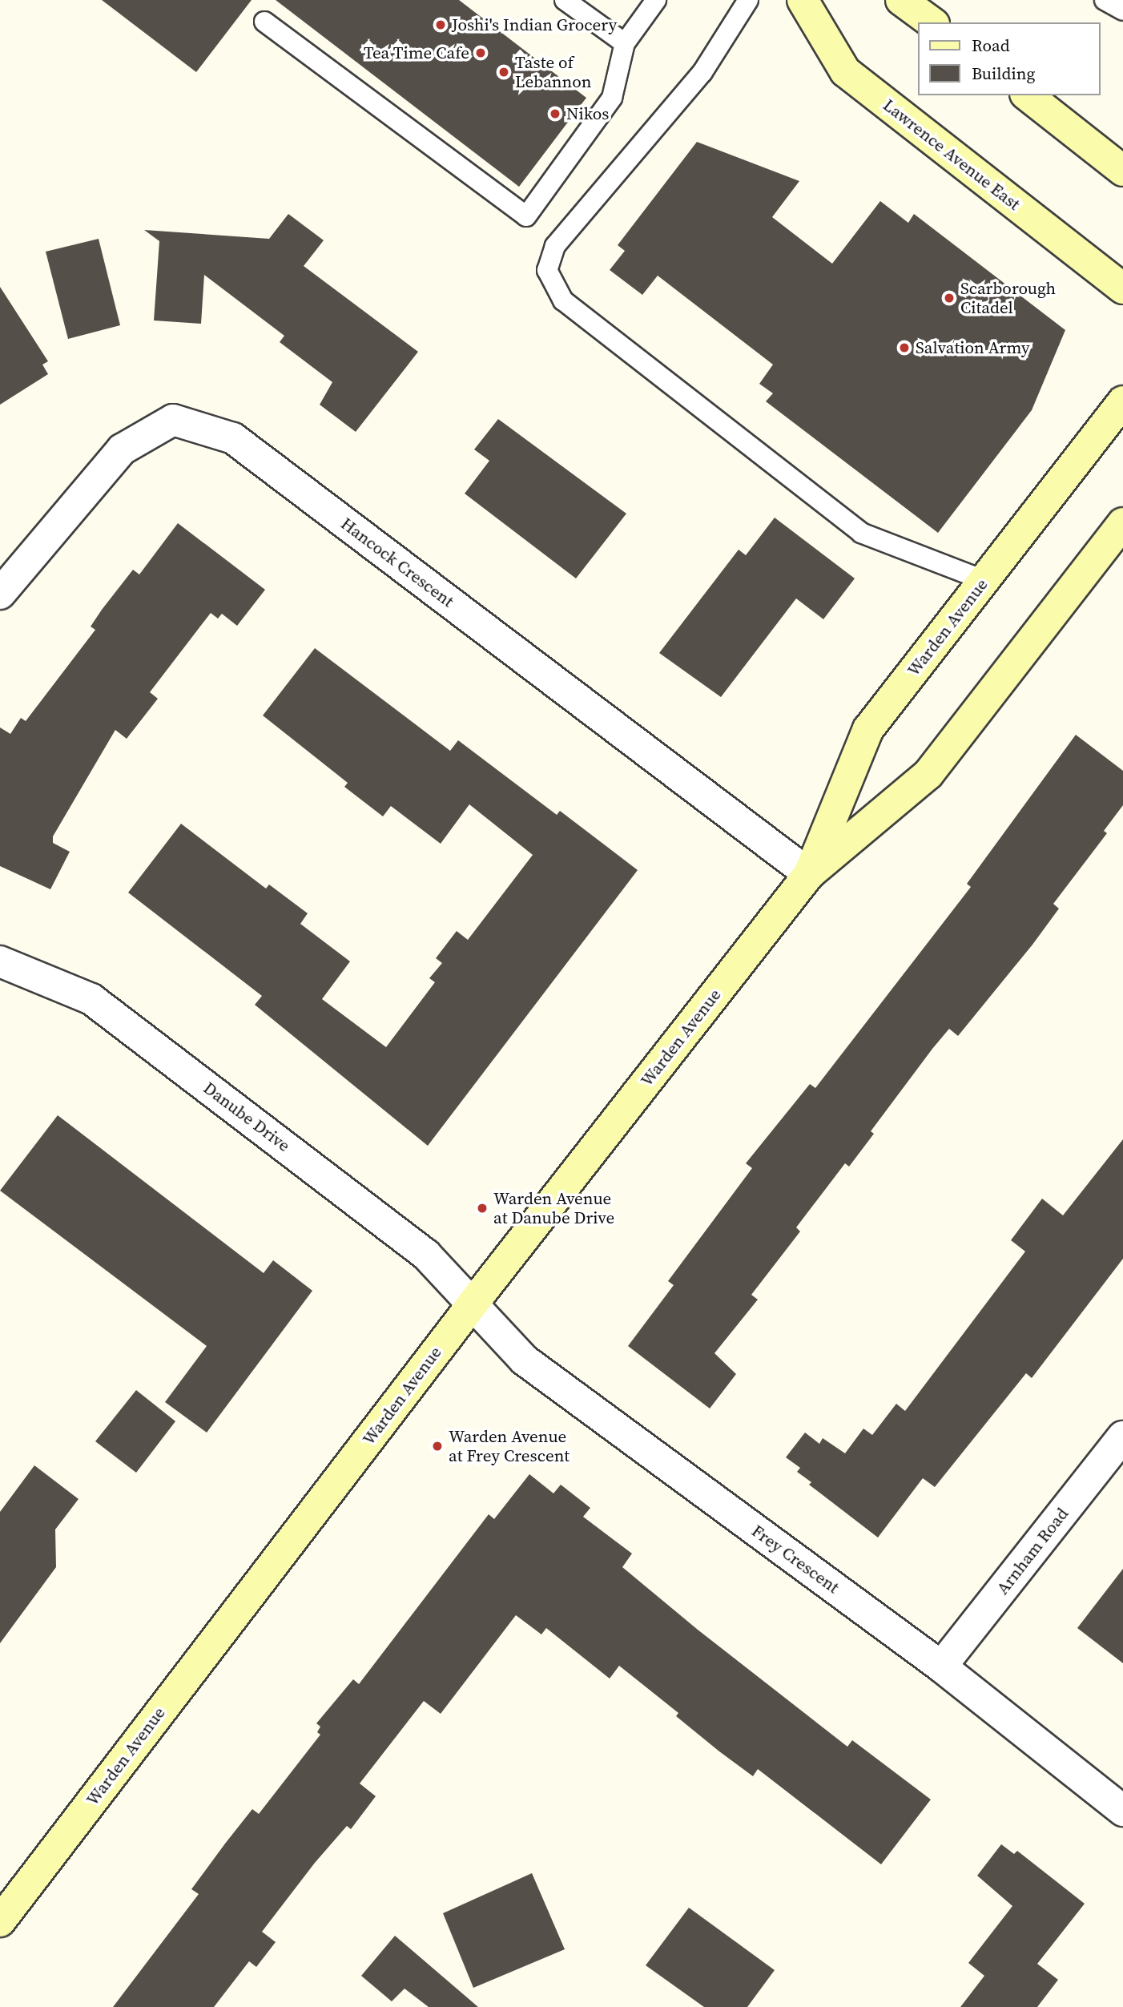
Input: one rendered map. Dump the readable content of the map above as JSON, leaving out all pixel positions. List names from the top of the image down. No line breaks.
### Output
{"streets":{"main road":["Lawrence Avenue East","Warden Avenue"],"street":["Hancock Crescent","Danube Drive","Arnham Road","Frey Crescent"]},"crossings":[["Hancock Crescent","Warden Avenue"],["Warden Avenue","Danube Drive"],["Warden Avenue","Frey Crescent"],["Danube Drive","Frey Crescent"],["Arnham Road","Frey Crescent"]],"places":["Joshi's Indian Grocery","Tea Time Cafe","Taste of Lebannon","Nikos","Scarborough Citadel","Salvation Army","Warden Avenue at Danube Drive","Warden Avenue at Frey Crescent"],"legend":["Road","Building"]}
